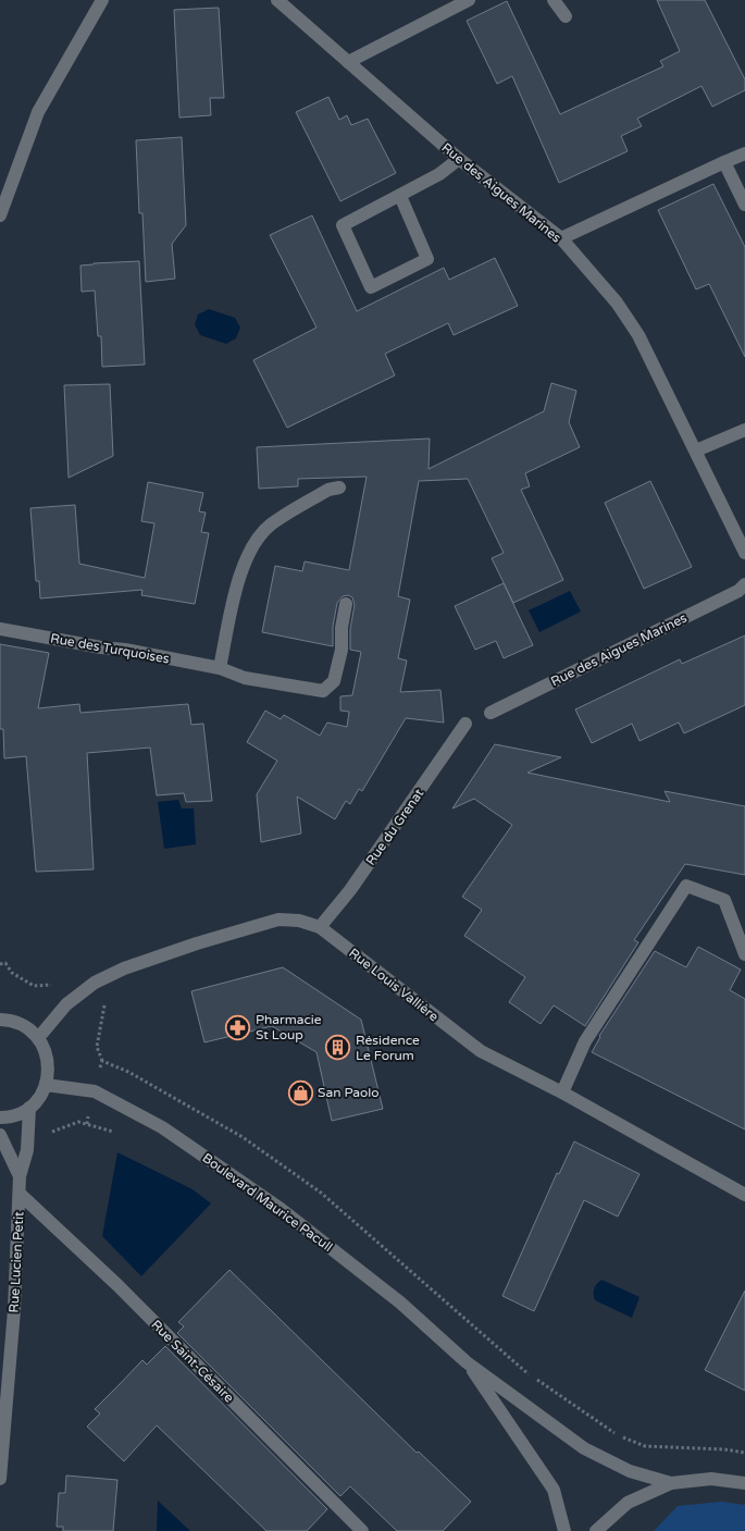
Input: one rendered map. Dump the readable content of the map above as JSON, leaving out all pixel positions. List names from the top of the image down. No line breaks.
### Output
{"streets":{"street":["Rue des Aigues Marines","Rue des Turquoises","Rue du Grenat","Rue Louis Vallière","Boulevard Maurice Pacull","Rue Lucien Petit","Rue Saint-Césaire"]},"crossings":[["Rue du Grenat","Rue Louis Vallière"],["Rue Lucien Petit","Rue Saint-Césaire"]],"places":{"pharmacy":["Pharmacie St Loup"],"building":["Résidence Le Forum"],"shop":["San Paolo"]}}
